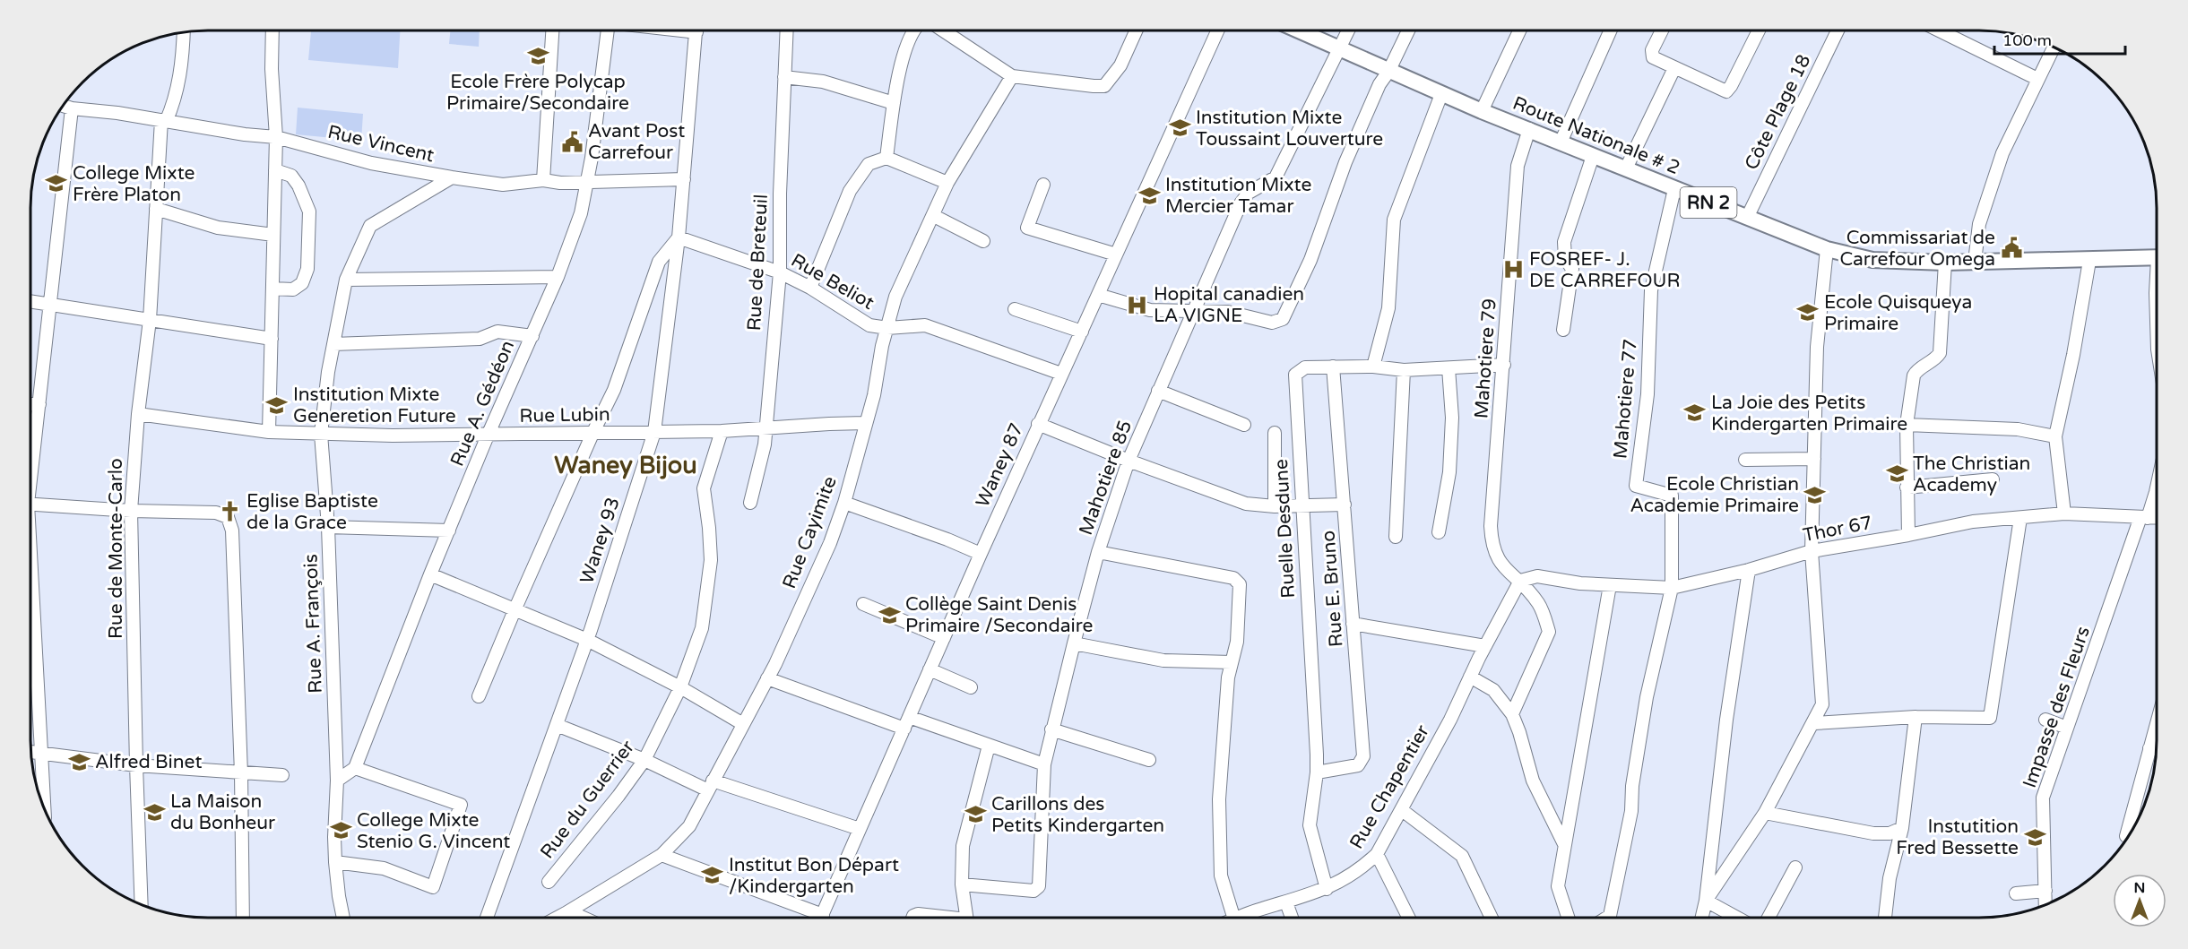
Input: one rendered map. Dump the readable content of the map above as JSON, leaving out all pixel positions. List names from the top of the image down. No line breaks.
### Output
{"streets":{"main road":["Route Nationale # 2","RN 2"],"street":["Côte Plage 18","Rue Vincent","Rue de Breteuil","Rue Beliot","Mahotiere 79","Mahotiere 77","Rue A. Gédéon","Rue Lubin","Waney 87","Mahotiere 85","Ruelle Desdune","Thor 67","Rue Cayimite","Waney 93","Rue de Monte-Carlo","Rue E. Bruno","Rue A. François","Impasse des Fleurs","Rue Chapentier","Rue du Guerrier"]},"crossings":[["Côte Plage 18","Route Nationale # 2"],["Route Nationale # 2","Mahotiere 79"],["Route Nationale # 2","Mahotiere 77"],["Route Nationale # 2","Mahotiere 85"],["Rue Vincent","Rue A. Gédéon"],["Rue Vincent","Waney 93"],["Rue Vincent","Rue de Monte-Carlo"],["Rue Vincent","Rue A. François"],["Rue de Breteuil","Rue Beliot"],["Rue de Breteuil","Rue Lubin"],["Rue Beliot","Waney 87"],["Rue Beliot","Rue Cayimite"],["Rue Beliot","Waney 93"],["Mahotiere 79","Ruelle Desdune"],["Mahotiere 79","Thor 67"],["Mahotiere 79","Rue Chapentier"],["Mahotiere 77","Thor 67"],["Rue A. Gédéon","Rue Lubin"],["Rue Lubin","Rue Cayimite"],["Rue Lubin","Waney 93"],["Rue Lubin","Rue de Monte-Carlo"],["Rue Lubin","Rue A. François"],["Rue Lubin","Rue du Guerrier"],["Ruelle Desdune","Rue E. Bruno"],["Ruelle Desdune","Rue Chapentier"],["Thor 67","Impasse des Fleurs"],["Thor 67","Rue Chapentier"]],"districts":["Waney Bijou"],"places":{"school or university":["Ecole Frère Polycap Primaire/Secondaire","Institution Mixte Toussaint Louverture","College Mixte Frère Platon","Institution Mixte Mercier Tamar","Ecole Quisqueya Primaire","Institution Mixte Generetion Future","La Joie des Petits Kindergarten Primaire","The Christian Academy","Ecole Christian Academie Primaire","Collège Saint Denis Primaire /Secondaire","Alfred Binet","La Maison du Bonheur","Carillons des Petits Kindergarten","College Mixte Stenio G. Vincent","Instutition Fred Bessette","Institut Bon Départ /Kindergarten"],"public building":["Avant Post Carrefour","Commissariat de Carrefour Omega"],"hospital":["FOSREF- J. DE CARREFOUR","Hopital canadien LA VIGNE"],"church":["Eglise Baptiste de la Grace"]},"scale_bar":"100 m","north":"top"}
